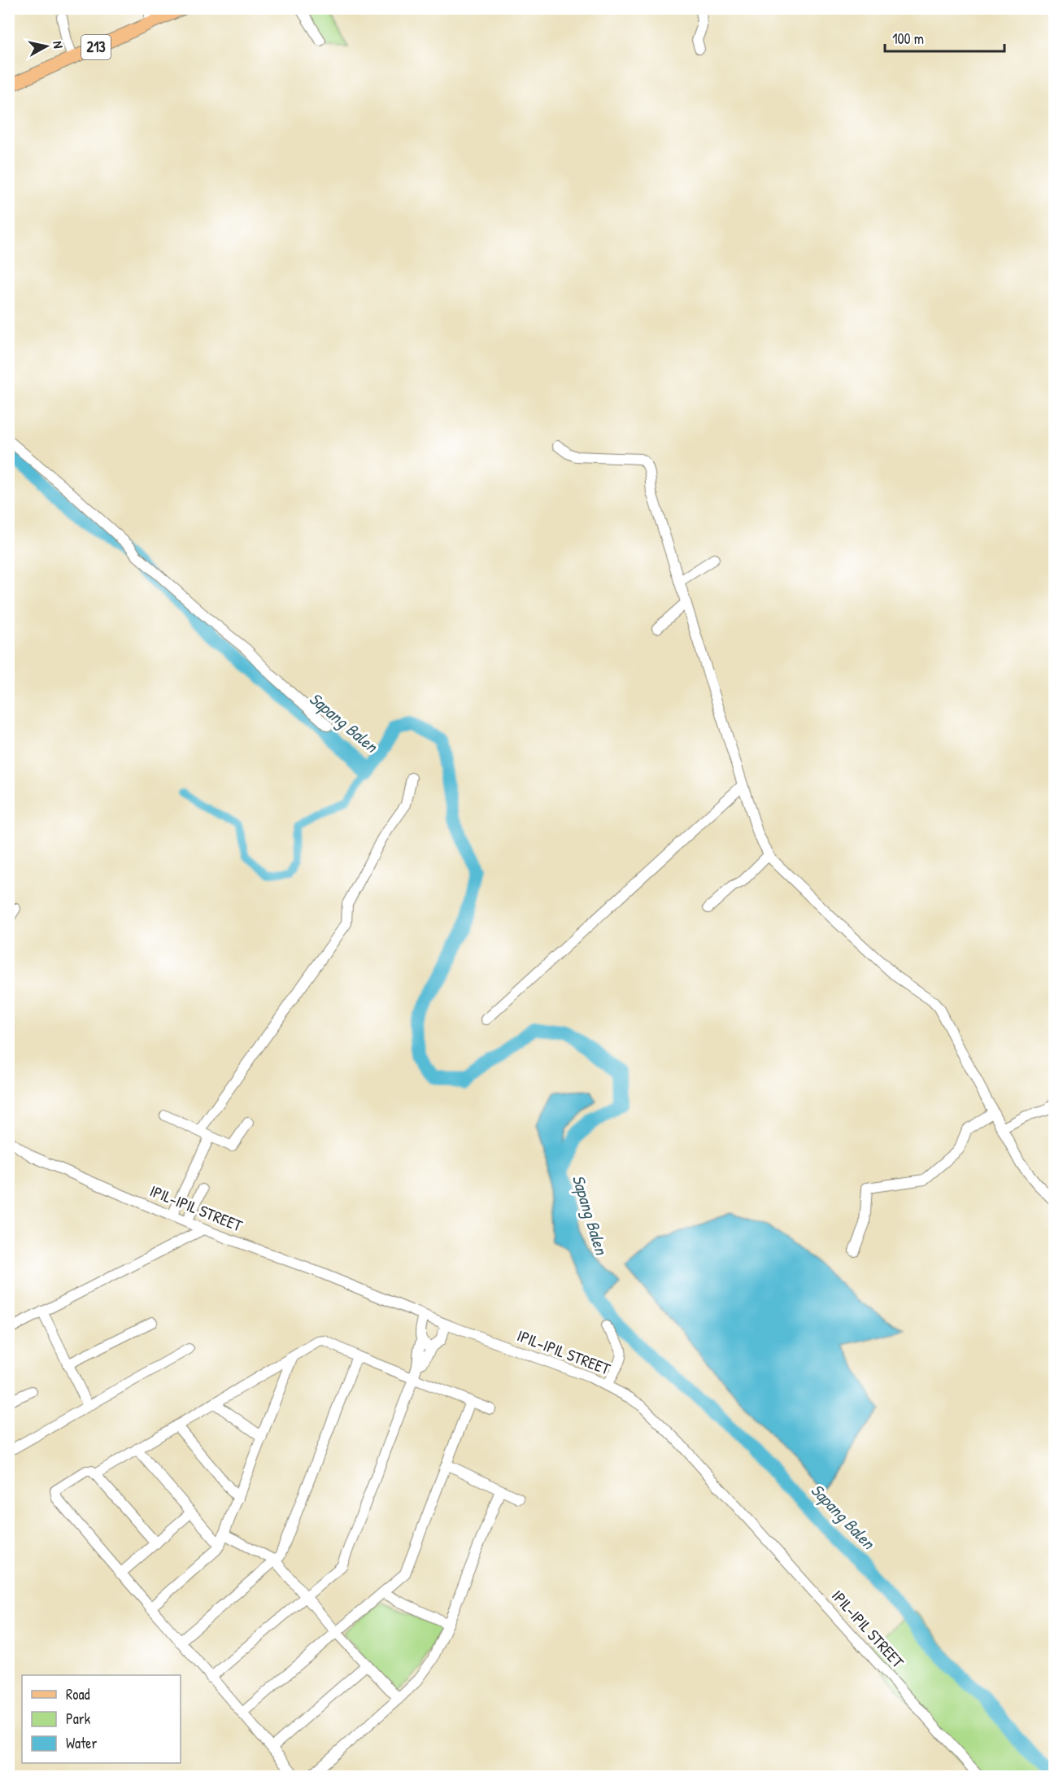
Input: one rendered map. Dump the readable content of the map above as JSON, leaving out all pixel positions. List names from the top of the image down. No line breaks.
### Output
{"streets":{"main road":["213"],"street":["IPIL-IPIL STREET"]},"water":["Sapang Balen"],"legend":["Road","Park","Water"],"scale_bar":"100 m","north":"right"}
